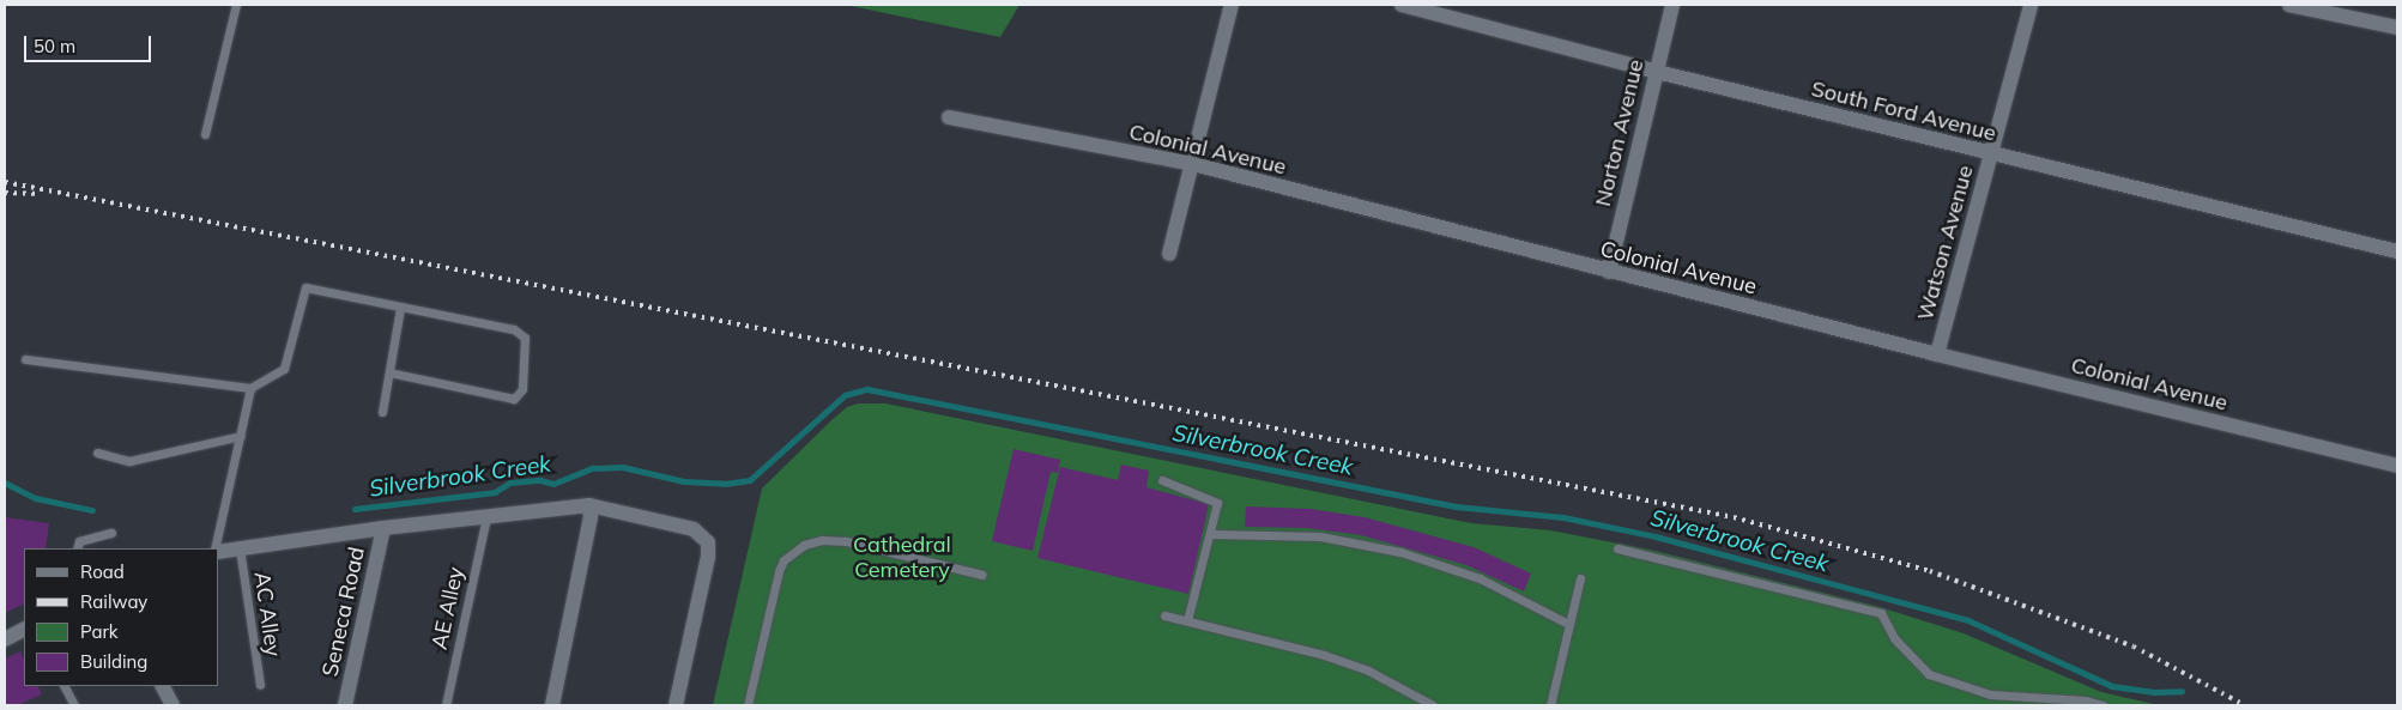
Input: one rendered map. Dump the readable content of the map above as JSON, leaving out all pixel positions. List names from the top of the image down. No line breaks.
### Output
{"streets":{"street":["South Ford Avenue","Norton Avenue","Colonial Avenue","Watson Avenue","Seneca Road"],"lane":["AE Alley","AC Alley"]},"crossings":[["South Ford Avenue","Norton Avenue"],["South Ford Avenue","Watson Avenue"],["Norton Avenue","Colonial Avenue"],["Colonial Avenue","Watson Avenue"]],"water":["Silverbrook Creek"],"parks":["Cathedral Cemetery"],"legend":["Road","Railway","Park","Building"],"scale_bar":"50 m"}
